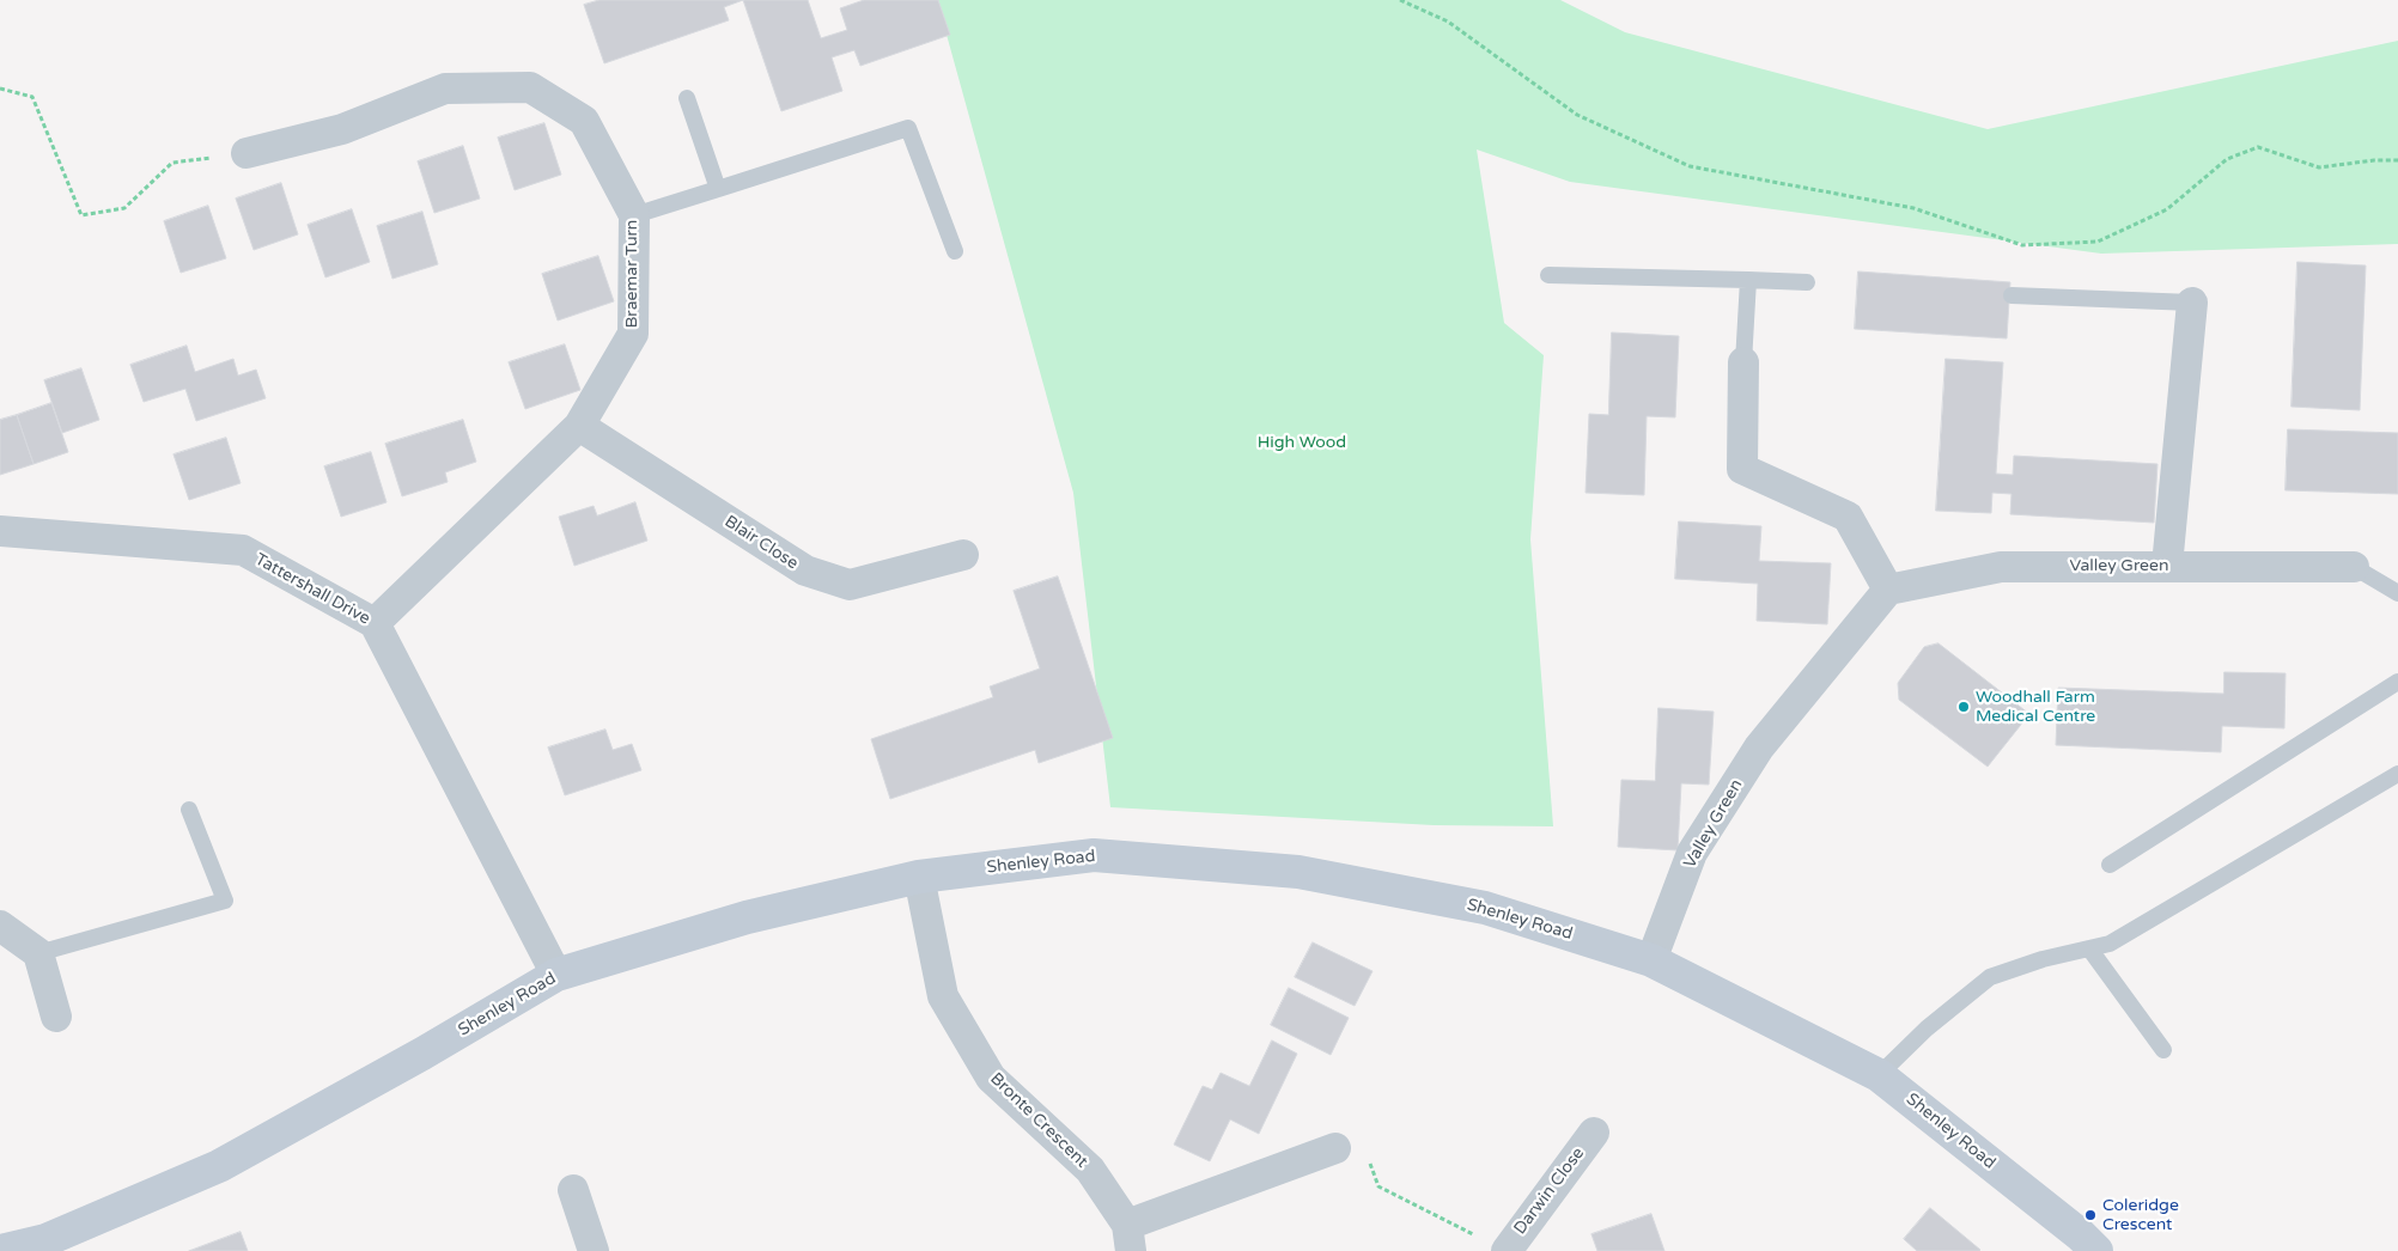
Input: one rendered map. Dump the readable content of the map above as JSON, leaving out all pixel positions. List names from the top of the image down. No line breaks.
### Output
{"streets":{"street":["Braemar Turn","Blair Close","Valley Green","Tattershall Drive","Shenley Road","Bronte Crescent","Darwin Close"]},"crossings":[["Braemar Turn","Blair Close"],["Braemar Turn","Tattershall Drive"],["Valley Green","Shenley Road"],["Tattershall Drive","Shenley Road"],["Shenley Road","Bronte Crescent"]],"parks":["High Wood"],"places":["Woodhall Farm Medical Centre","Coleridge Crescent"]}
